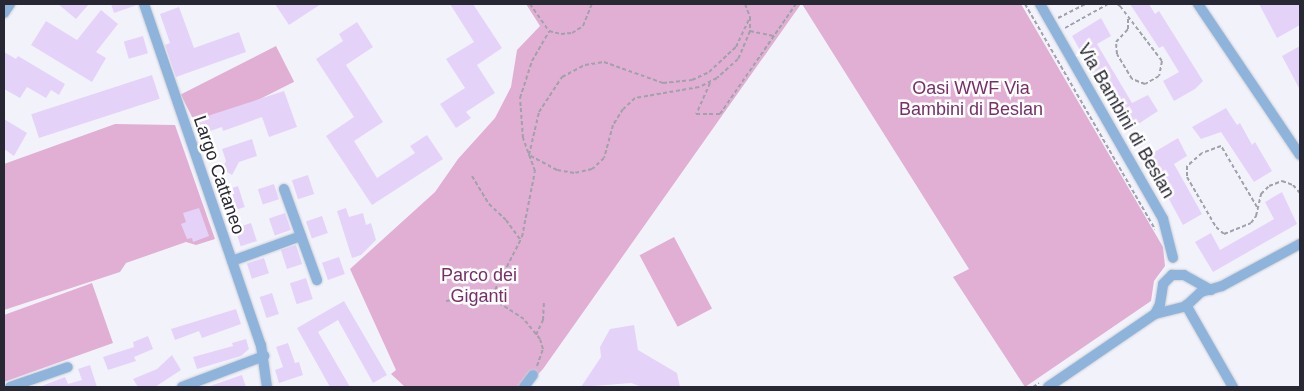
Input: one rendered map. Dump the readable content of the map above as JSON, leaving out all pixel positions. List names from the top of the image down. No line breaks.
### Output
{"streets":{"street":["Via Bambini di Beslan","Largo Cattaneo"]},"parks":["Oasi WWF Via Bambini di Beslan","Parco dei Giganti"]}
